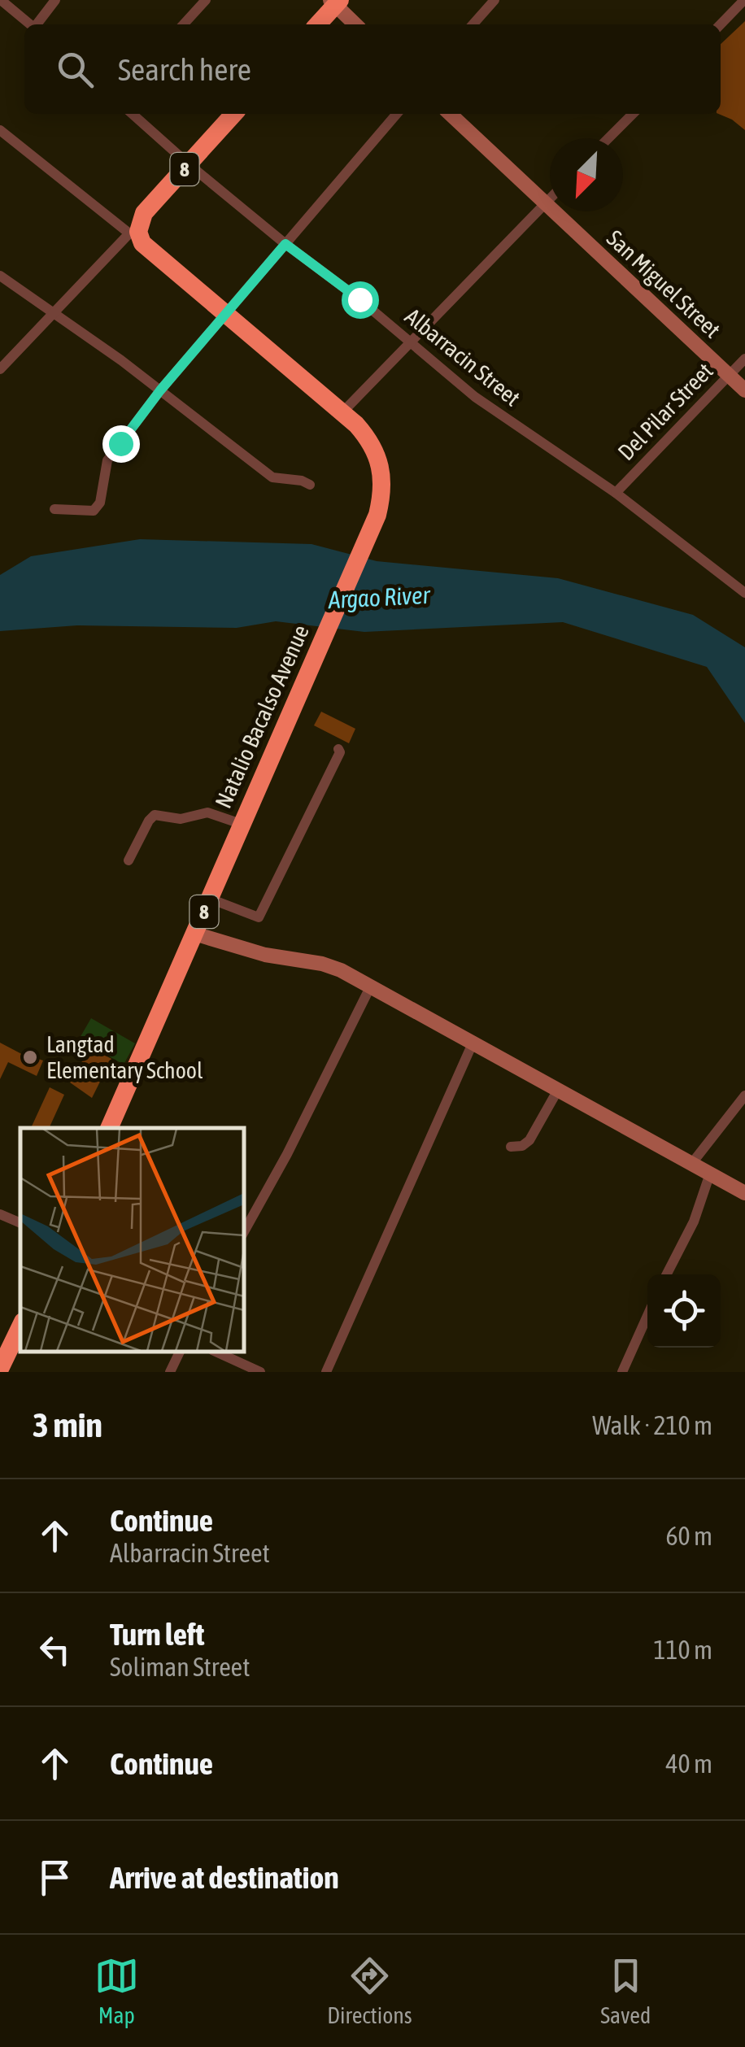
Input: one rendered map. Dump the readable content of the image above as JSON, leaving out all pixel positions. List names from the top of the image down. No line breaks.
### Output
{"streets":{"highway":["8","Natalio Bacalso Avenue"],"street":["San Miguel Street","Albarracin Street","Del Pilar Street"]},"crossings":[["8","Albarracin Street"],["8","Natalio Bacalso Avenue"],["San Miguel Street","Del Pilar Street"],["Albarracin Street","Del Pilar Street"]],"water":["Argao River"],"places":["Langtad Elementary School"],"north":"bottom left","page":{"search":"Search here","heading":["3 min","Walk · 210 m"],"list":[["Continue","Albarracin Street","60 m"],["Turn left","Soliman Street","110 m"],["Continue","40 m"],"Arrive at destination"],"nav":["Map","Directions","Saved"]}}
